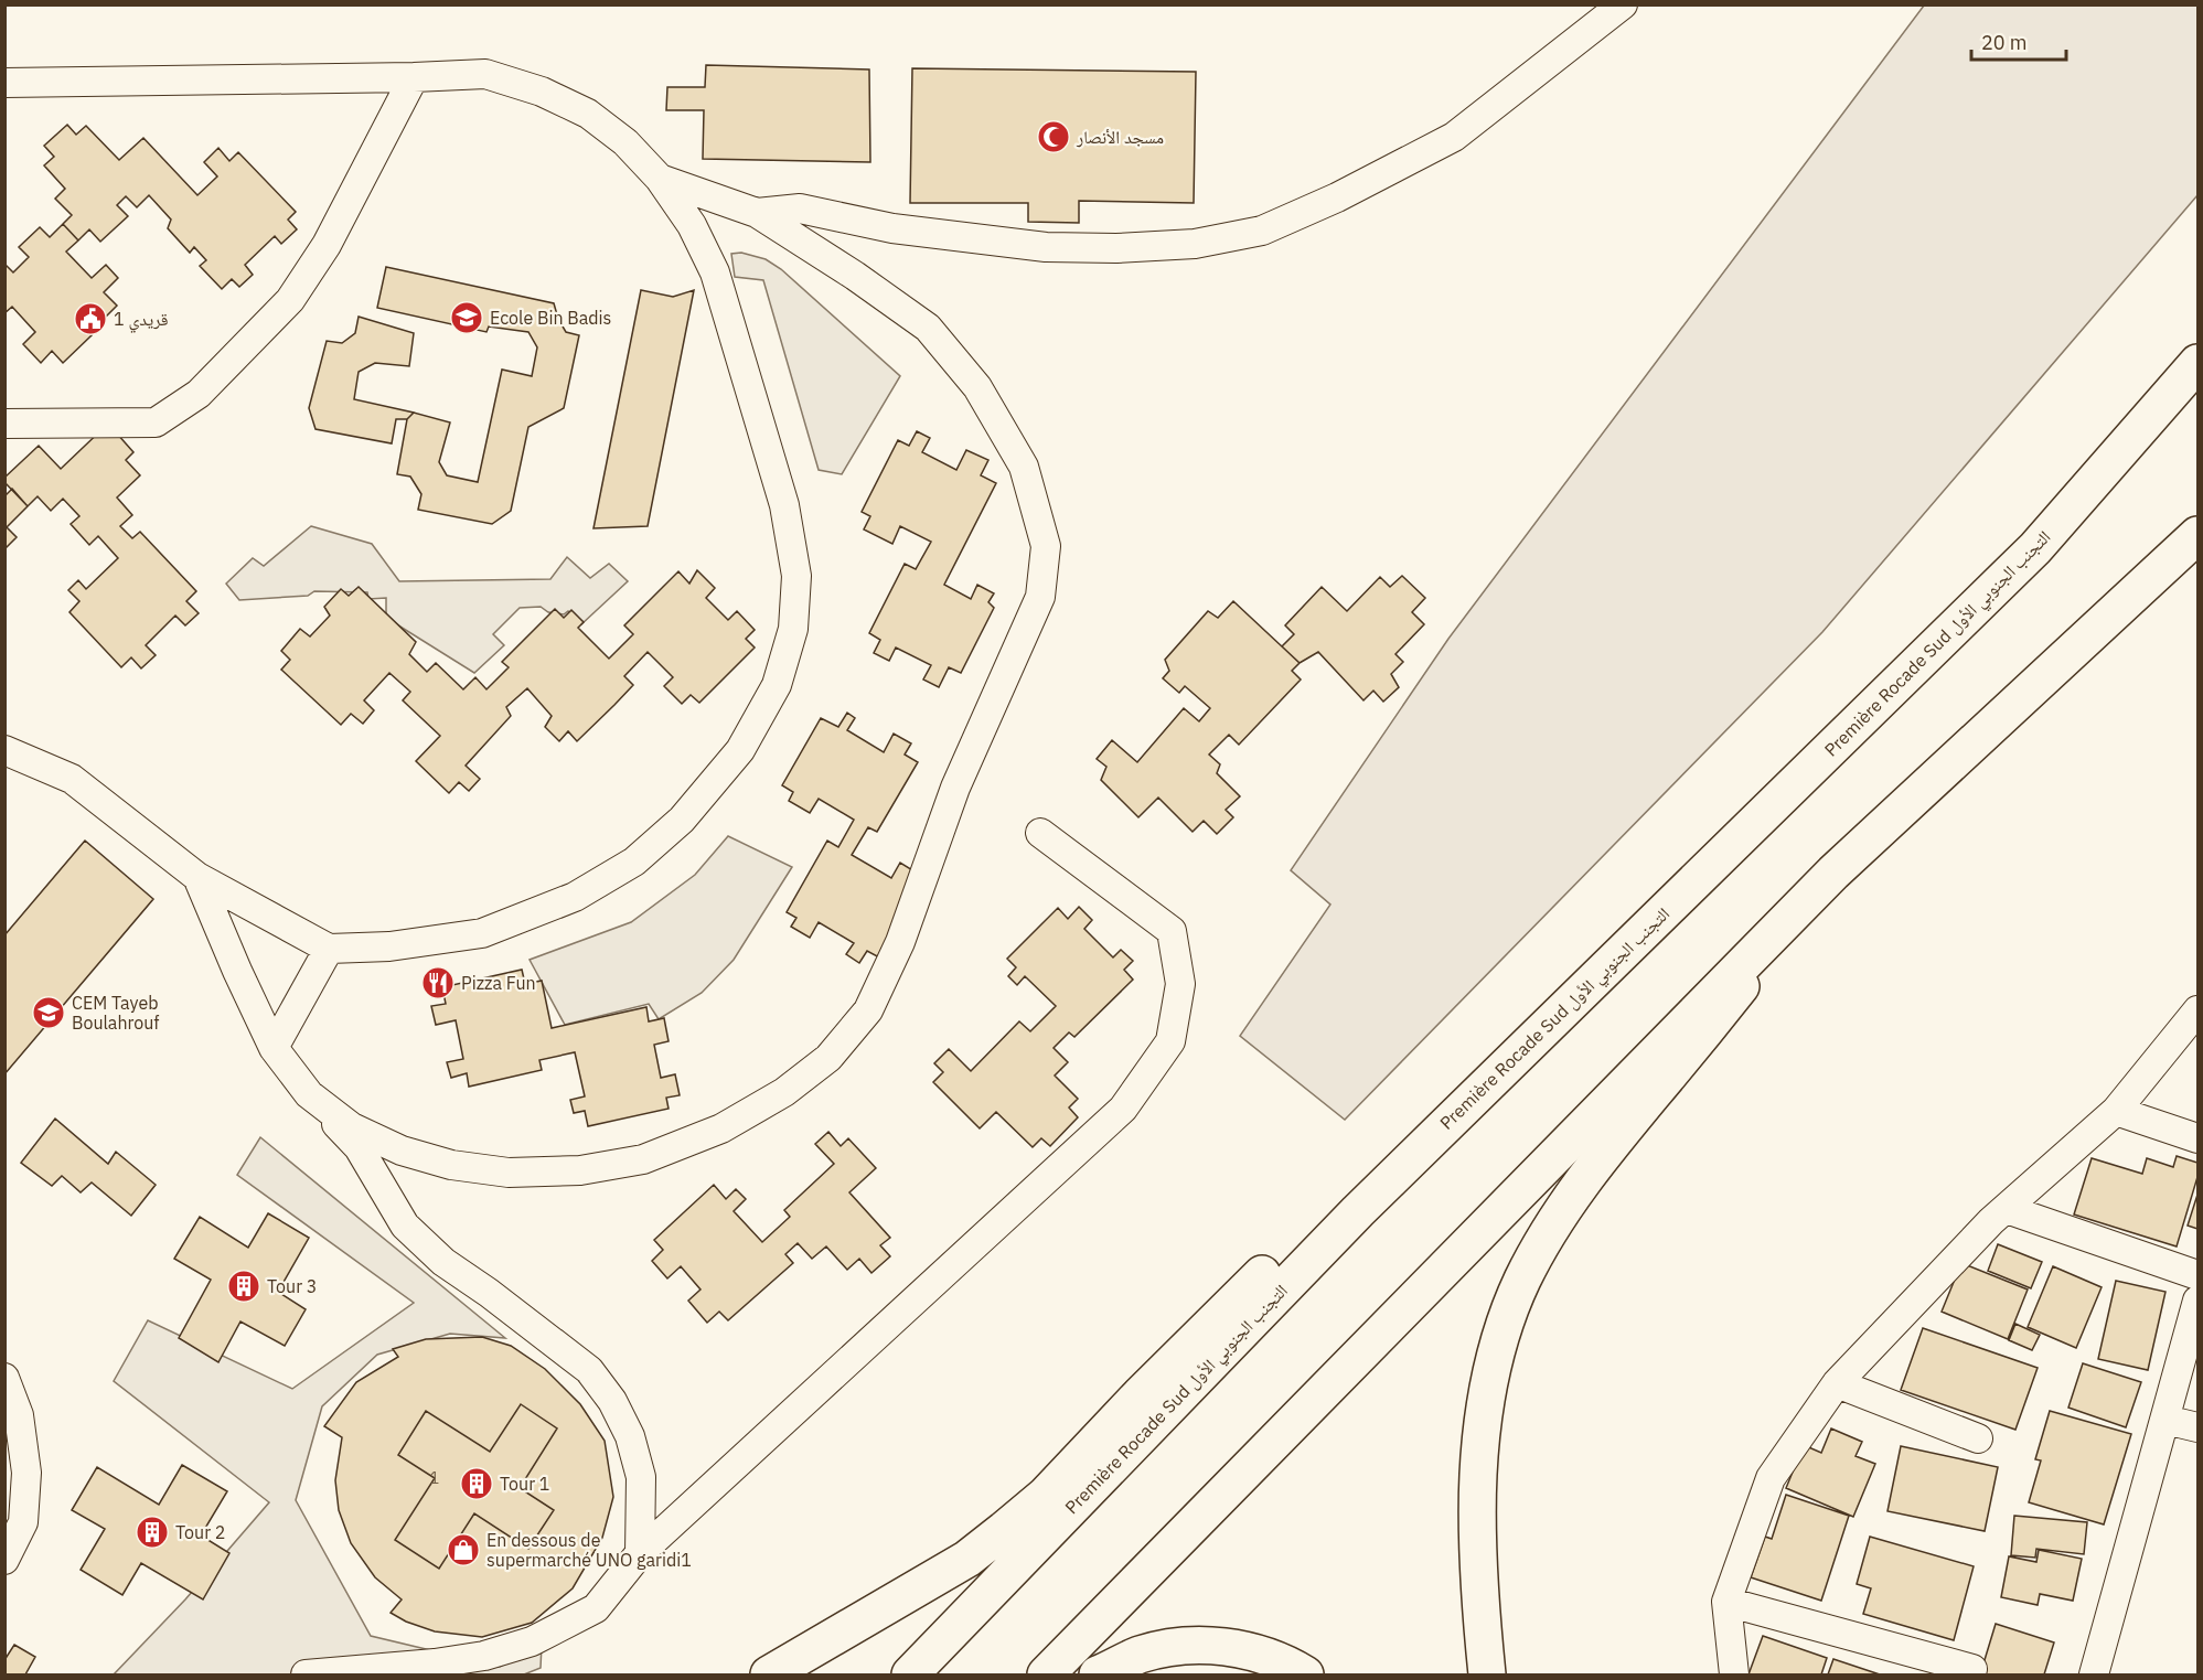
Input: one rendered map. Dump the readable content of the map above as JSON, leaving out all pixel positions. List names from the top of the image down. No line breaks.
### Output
{"streets":{"highway":["Première Rocade Sud التجنب الجنوبي الأول"]},"places":{"mosque":["مسجد الأنصار"],"school or university":["Ecole Bin Badis","CEM Tayeb Boulahrouf"],"public building":["قريدي 1"],"restaurant":["Pizza Fun"],"building":["Tour 3","Tour 1","Tour 2"],"shop":["En dessous de supermarché UNO garidi1"]},"house_numbers":["1"],"scale_bar":"20 m"}
